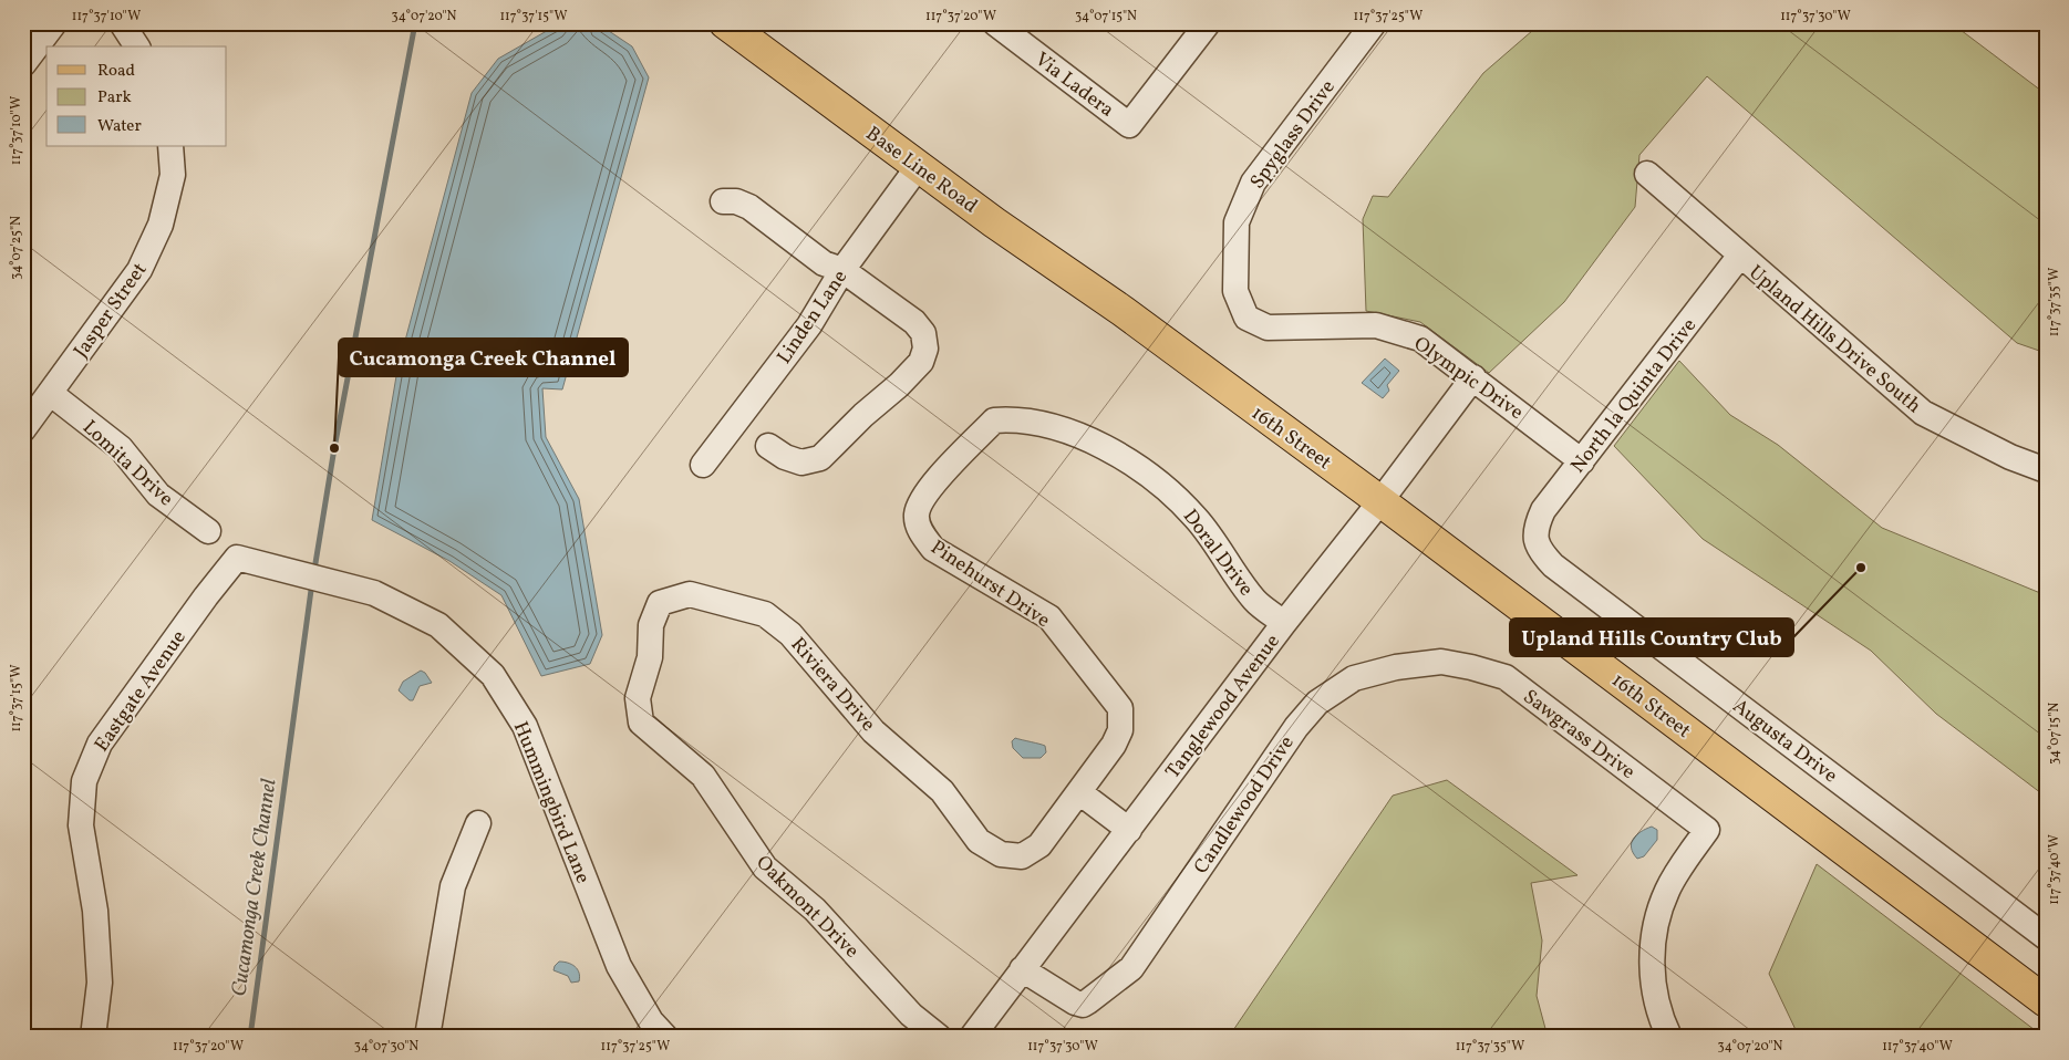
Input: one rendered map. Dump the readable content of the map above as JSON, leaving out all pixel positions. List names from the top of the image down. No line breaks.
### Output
{"streets":{"main road":["Base Line Road","16th Street"],"street":["Via Ladera","Spyglass Drive","Jasper Street","Linden Lane","Upland Hills Drive South","Olympic Drive","North la Quinta Drive","Lomita Drive","Doral Drive","Pinehurst Drive","Riviera Drive","Eastgate Avenue","Tanglewood Avenue","Sawgrass Drive","Augusta Drive","Hummingbird Lane","Candlewood Drive","Oakmont Drive"]},"crossings":[["Spyglass Drive","Olympic Drive"],["Base Line Road","Linden Lane"],["Base Line Road","16th Street"],["Jasper Street","Lomita Drive"],["Upland Hills Drive South","North la Quinta Drive"],["Olympic Drive","North la Quinta Drive"],["Olympic Drive","Tanglewood Avenue"],["North la Quinta Drive","Augusta Drive"],["16th Street","Tanglewood Avenue"],["Doral Drive","Pinehurst Drive"],["Doral Drive","Tanglewood Avenue"],["Pinehurst Drive","Riviera Drive"],["Riviera Drive","Oakmont Drive"],["Eastgate Avenue","Hummingbird Lane"],["Tanglewood Avenue","Candlewood Drive"],["Sawgrass Drive","Candlewood Drive"]],"water":["Cucamonga Creek Channel"],"places":["Cucamonga Creek Channel","Upland Hills Country Club"],"legend":["Road","Park","Water"],"coordinates":["117°37'10\"W","34°07'20\"N","117°37'15\"W","117°37'20\"W","34°07'15\"N","117°37'25\"W","117°37'30\"W","34°07'25\"N","117°37'35\"W","117°37'40\"W","34°07'30\"N"]}
